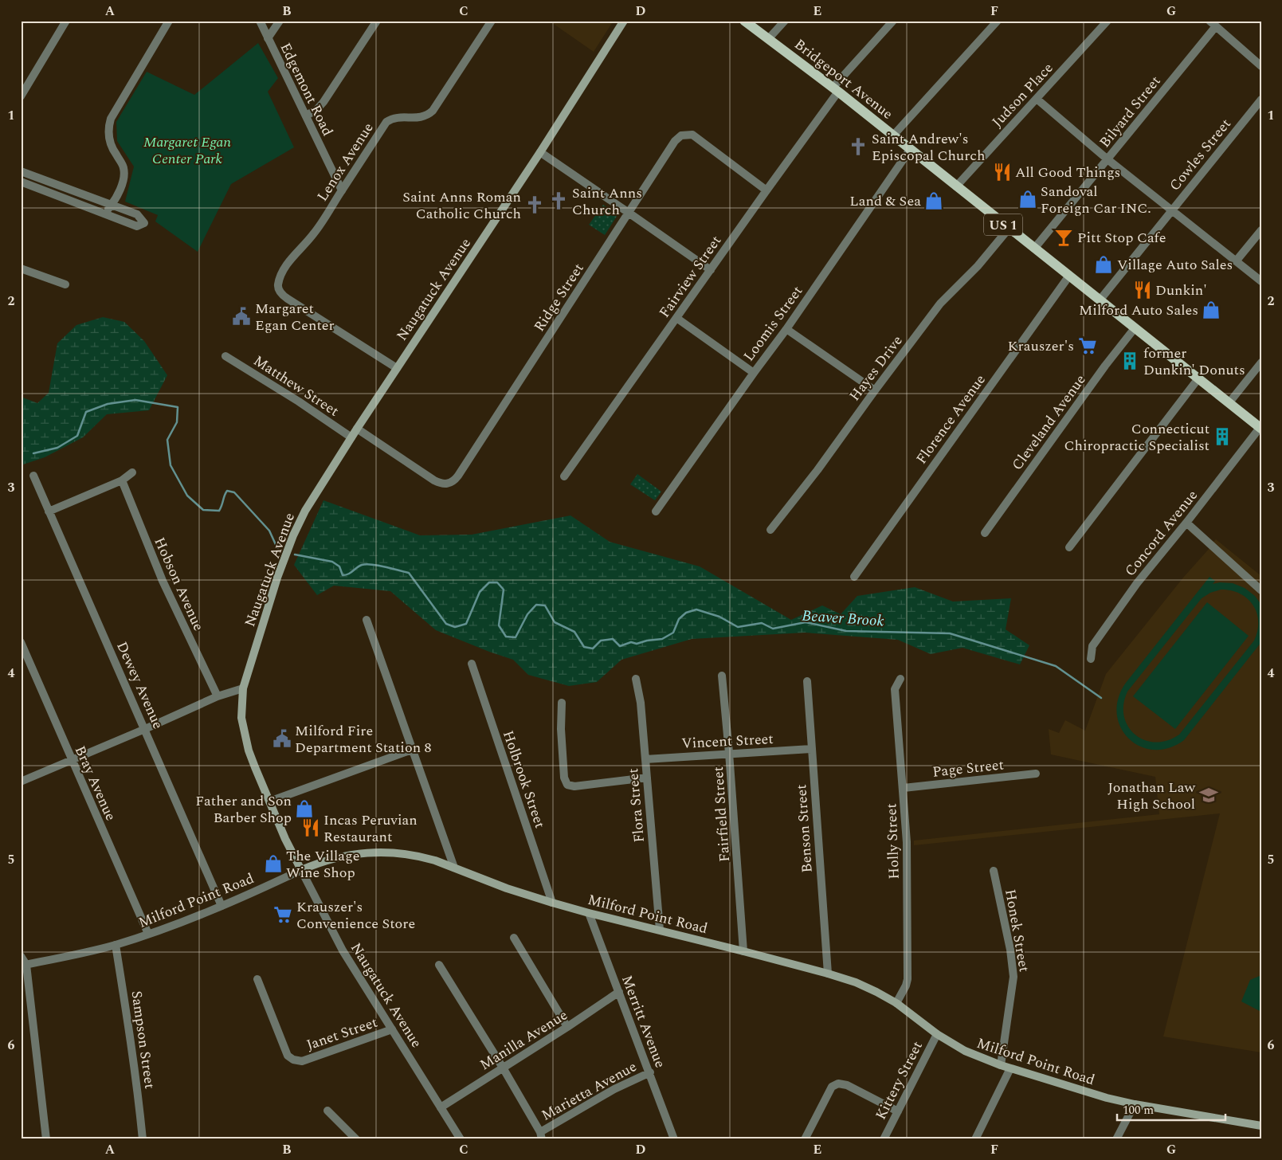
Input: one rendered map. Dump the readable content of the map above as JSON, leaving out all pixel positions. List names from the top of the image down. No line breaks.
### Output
{"streets":{"main road":["Bridgeport Avenue","US 1","Naugatuck Avenue","Milford Point Road"],"street":["Edgemont Road","Judson Place","Bilyard Street","Cowles Street","Lenox Avenue","Fairview Street","Ridge Street","Loomis Street","Hayes Drive","Matthew Street","Florence Avenue","Cleveland Avenue","Concord Avenue","Hobson Avenue","Dewey Avenue","Vincent Street","Page Street","Holbrook Street","Bray Avenue","Flora Street","Fairfield Street","Benson Street","Holly Street","Honek Street","Merritt Avenue","Janet Street","Sampson Street","Manilla Avenue","Kittery Street","Marietta Avenue"]},"crossings":[["Bridgeport Avenue","Judson Place"],["Bridgeport Avenue","Bilyard Street"],["Bridgeport Avenue","Cowles Street"],["Bridgeport Avenue","Fairview Street"],["Bridgeport Avenue","Loomis Street"],["Bridgeport Avenue","Hayes Drive"],["Bridgeport Avenue","Florence Avenue"],["Bridgeport Avenue","Cleveland Avenue"],["Bridgeport Avenue","Concord Avenue"],["Edgemont Road","Lenox Avenue"],["Lenox Avenue","Naugatuck Avenue"],["Fairview Street","Ridge Street"],["Naugatuck Avenue","Ridge Street"],["Naugatuck Avenue","Matthew Street"],["Naugatuck Avenue","Milford Point Road"],["Naugatuck Avenue","Janet Street"],["Naugatuck Avenue","Manilla Avenue"],["Dewey Avenue","Milford Point Road"],["Vincent Street","Flora Street"],["Vincent Street","Fairfield Street"],["Vincent Street","Benson Street"],["Page Street","Holly Street"],["Holbrook Street","Milford Point Road"],["Bray Avenue","Milford Point Road"],["Flora Street","Milford Point Road"],["Fairfield Street","Milford Point Road"],["Benson Street","Milford Point Road"],["Holly Street","Milford Point Road"],["Milford Point Road","Honek Street"],["Milford Point Road","Merritt Avenue"],["Milford Point Road","Sampson Street"],["Milford Point Road","Kittery Street"],["Merritt Avenue","Manilla Avenue"],["Merritt Avenue","Marietta Avenue"]],"water":["Beaver Brook"],"parks":["Margaret Egan Center Park"],"places":{"church":["Saint Andrew's Episcopal Church","Saint Anns Church","Saint Anns Roman Catholic Church"],"restaurant":["All Good Things","Dunkin'","Incas Peruvian Restaurant"],"shop":["Sandoval Foreign Car INC.","Land & Sea","Village Auto Sales","Milford Auto Sales","Father and Son Barber Shop","The Village Wine Shop"],"bar":["Pitt Stop Cafe"],"public building":["Margaret Egan Center","Milford Fire Department Station 8"],"supermarket":["Krauszer's","Krauszer's Convenience Store"],"building":["former Dunkin' Donuts","Connecticut Chiropractic Specialist"],"school or university":["Jonathan Law High School"]},"scale_bar":"100 m","grid":{"columns":["A","B","C","D","E","F","G"],"rows":["1","2","3","4","5","6"]}}
